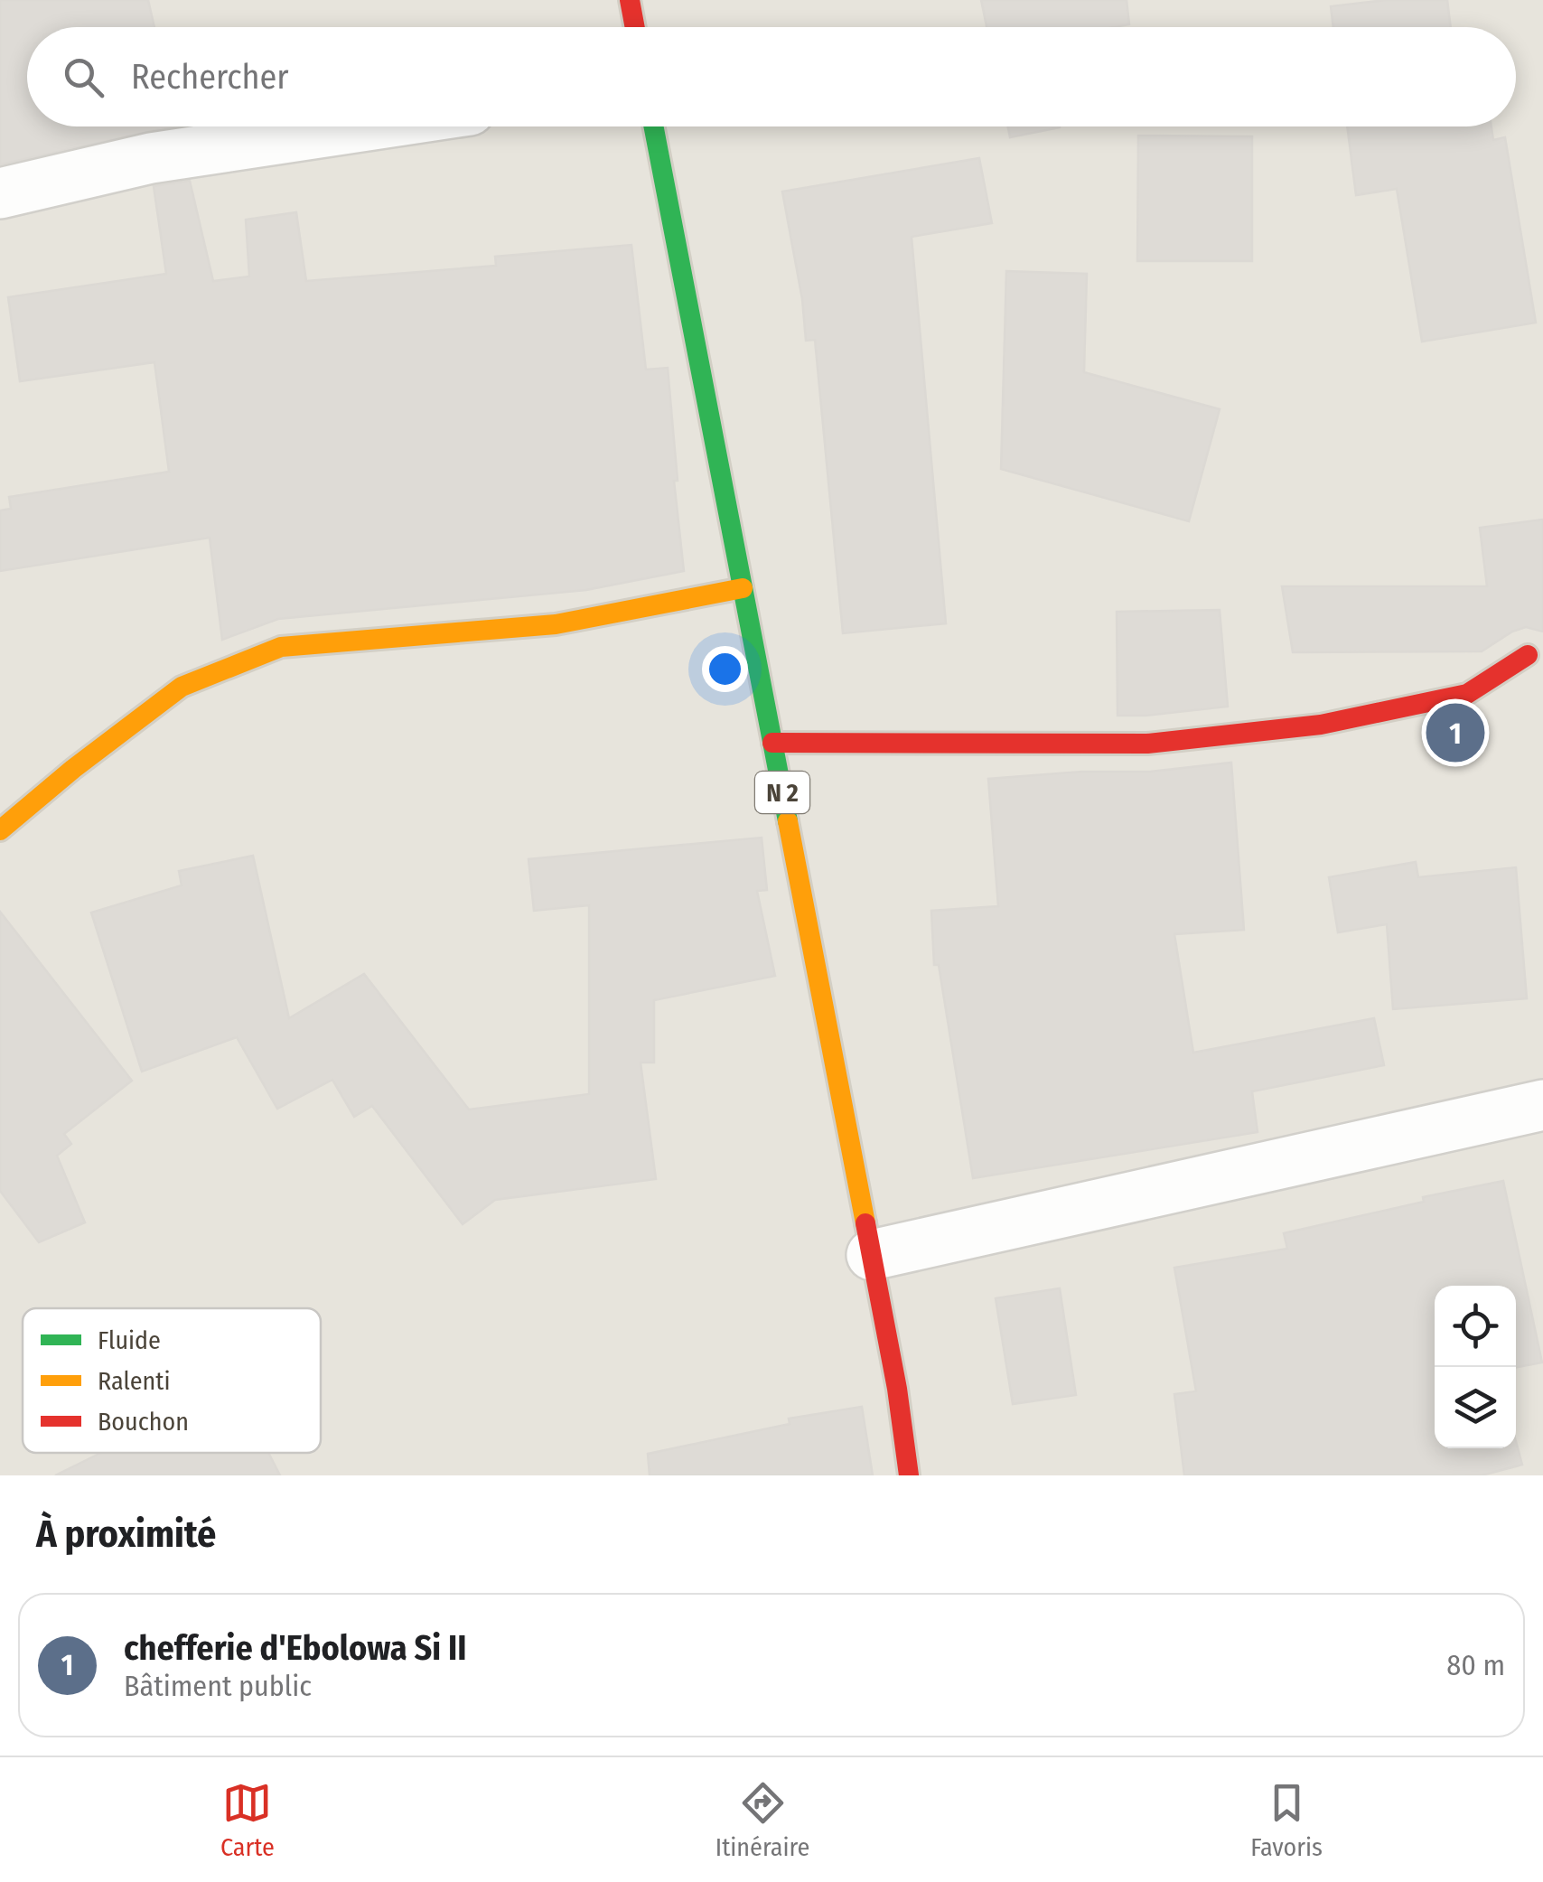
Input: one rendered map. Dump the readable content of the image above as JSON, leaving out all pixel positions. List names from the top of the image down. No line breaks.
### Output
{"streets":{"main road":["N 2"]},"legend":["Fluide","Ralenti","Bouchon"],"page":{"search":"Rechercher","pins":"1","heading":"À proximité","list":[{"mark":"1","name":"chefferie d'Ebolowa Si II","note":"Bâtiment public","value":"80 m"}],"nav":["Carte","Itinéraire","Favoris"]}}
